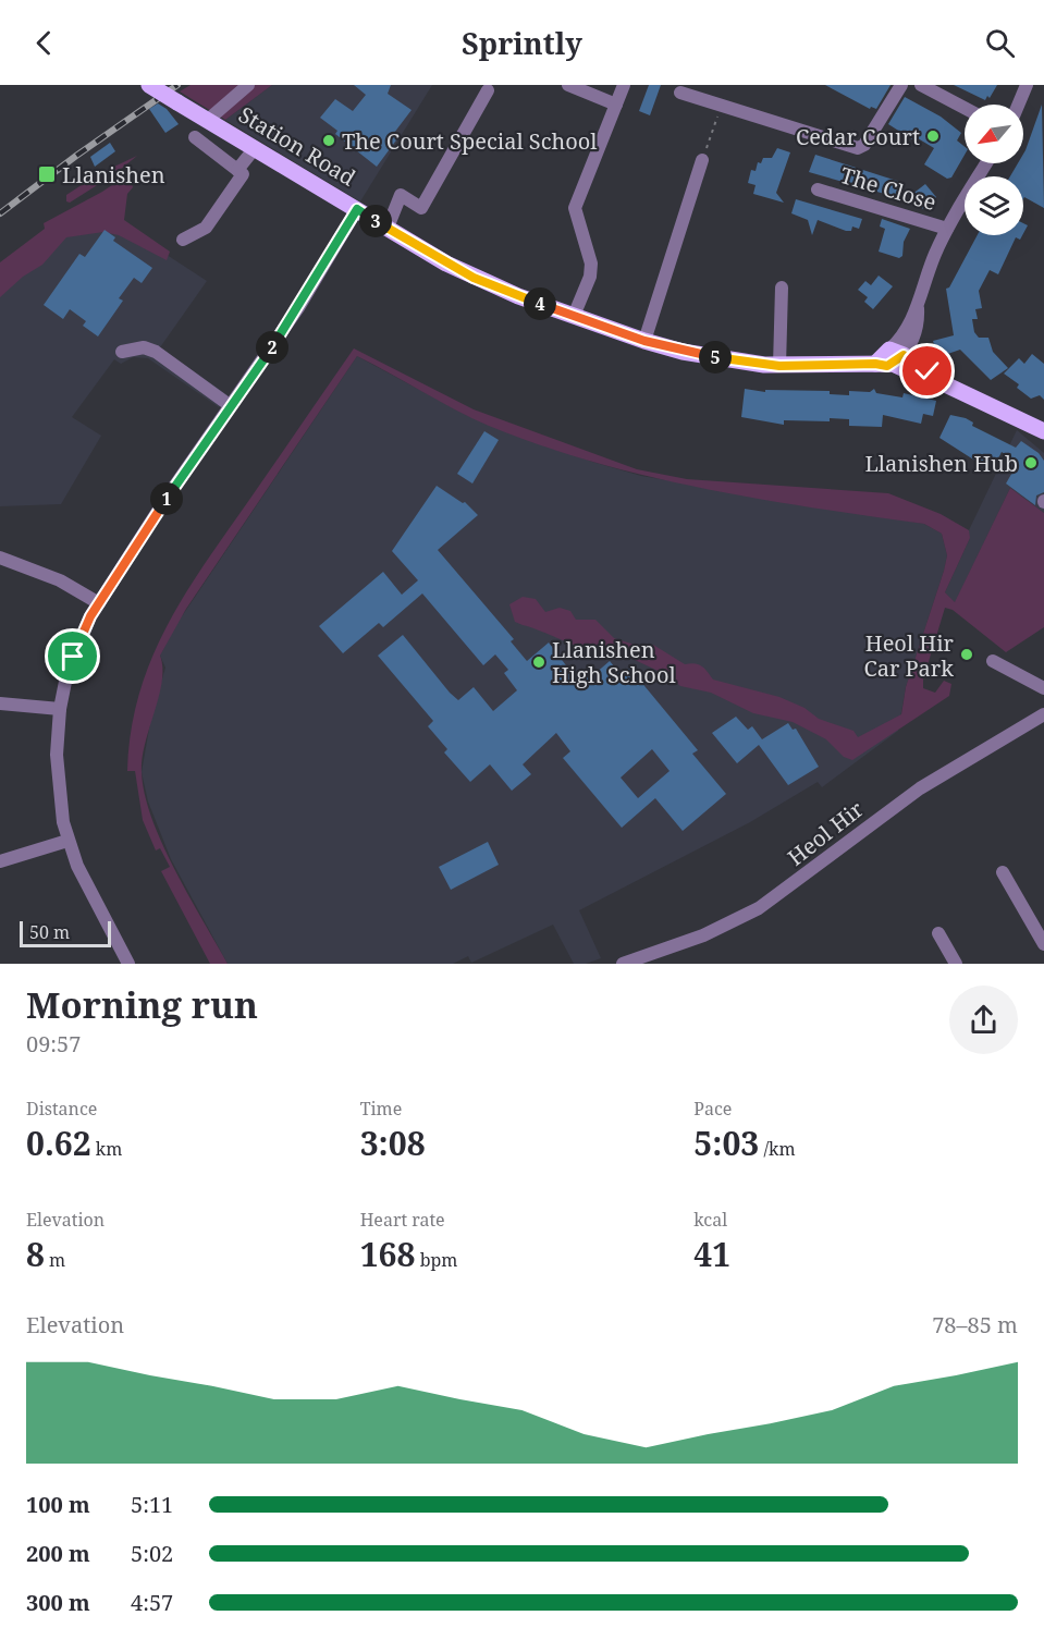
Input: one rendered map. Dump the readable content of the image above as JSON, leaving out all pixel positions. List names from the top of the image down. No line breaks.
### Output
{"streets":{"main road":["Station Road"],"street":["The Close","Heol Hir"]},"places":{"other":["Cedar Court","The Court Special School","Llanishen Hub","Heol Hir Car Park","Llanishen High School"],"transit":["Llanishen"]},"scale_bar":"50 m","north":"bottom left","page":{"header":"Sprintly","pins":["3","4","2","5","1"],"scale":"50 m","heading":["Morning run","09:57"],"stats":[["Distance","0.62 km"],["Time","3:08"],["Pace","5:03 /km"],["Elevation","8 m"],["Heart rate","168 bpm"],["kcal","41"]],"chart":["Elevation","78–85 m"],"list":[{"name":"100 m","note":"5:11"},{"name":"200 m","note":"5:02"},{"name":"300 m","note":"4:57"}]}}
